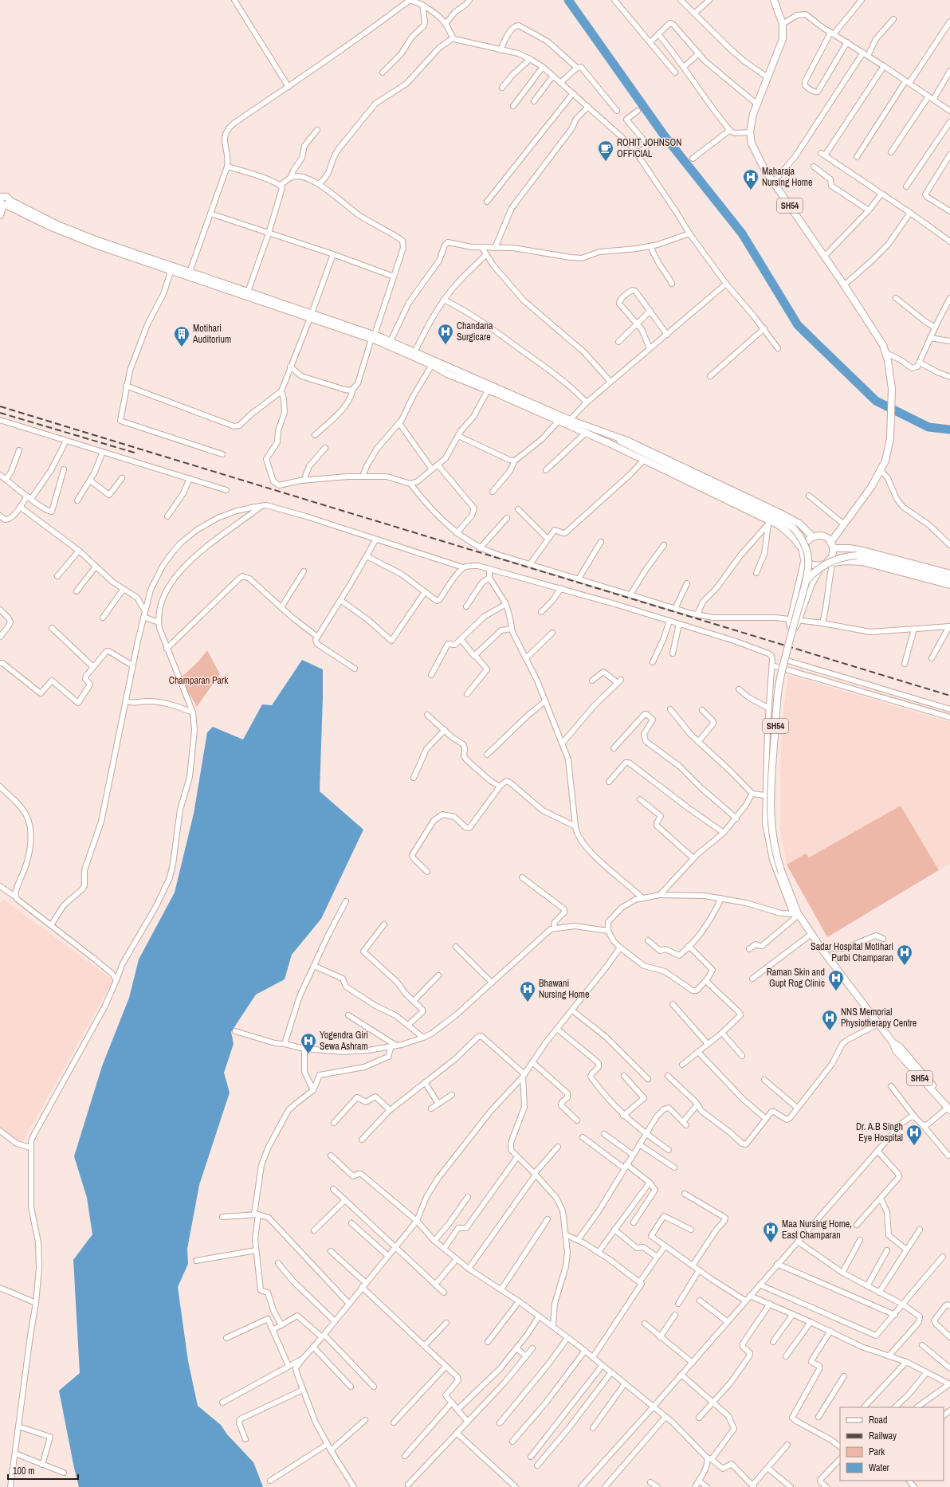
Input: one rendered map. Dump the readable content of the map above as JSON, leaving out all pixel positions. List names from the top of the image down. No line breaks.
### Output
{"streets":{"main road":["SH54"]},"parks":["Champaran Park"],"places":{"cafe":["ROHIT JOHNSON OFFICIAL"],"hospital":["Maharaja Nursing Home","Chandana Surgicare","Sadar Hospital Motihari Purbi Champaran","Raman Skin and Gupt Rog Clinic","Bhawani Nursing Home","NNS Memorial Physiotherapy Centre","Yogendra Giri Sewa Ashram","Dr. A.B Singh Eye Hospital","Maa Nursing Home, East Champaran"],"building":["Motihari Auditorium"]},"legend":["Road","Railway","Park","Water"],"scale_bar":"100 m"}
